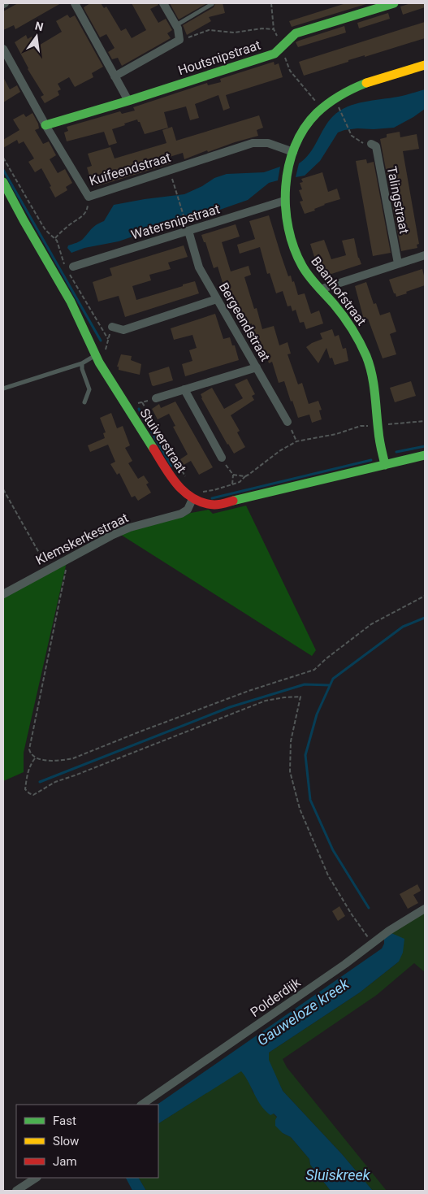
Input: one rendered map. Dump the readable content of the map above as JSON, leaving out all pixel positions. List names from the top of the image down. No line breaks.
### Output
{"streets":{"street":["Houtsnipstraat","Kuifeendstraat","Talingstraat","Watersnipstraat","Baanhofstraat","Bergeendstraat","Stuiverstraat","Klemskerkestraat","Polderdijk"]},"crossings":[["Houtsnipstraat","Kuifeendstraat"],["Kuifeendstraat","Baanhofstraat"],["Watersnipstraat","Baanhofstraat"],["Watersnipstraat","Bergeendstraat"],["Baanhofstraat","Stuiverstraat"],["Stuiverstraat","Klemskerkestraat"]],"water":["Gauweloze kreek","Sluiskreek"],"legend":["Fast","Slow","Jam"],"north":"top"}
